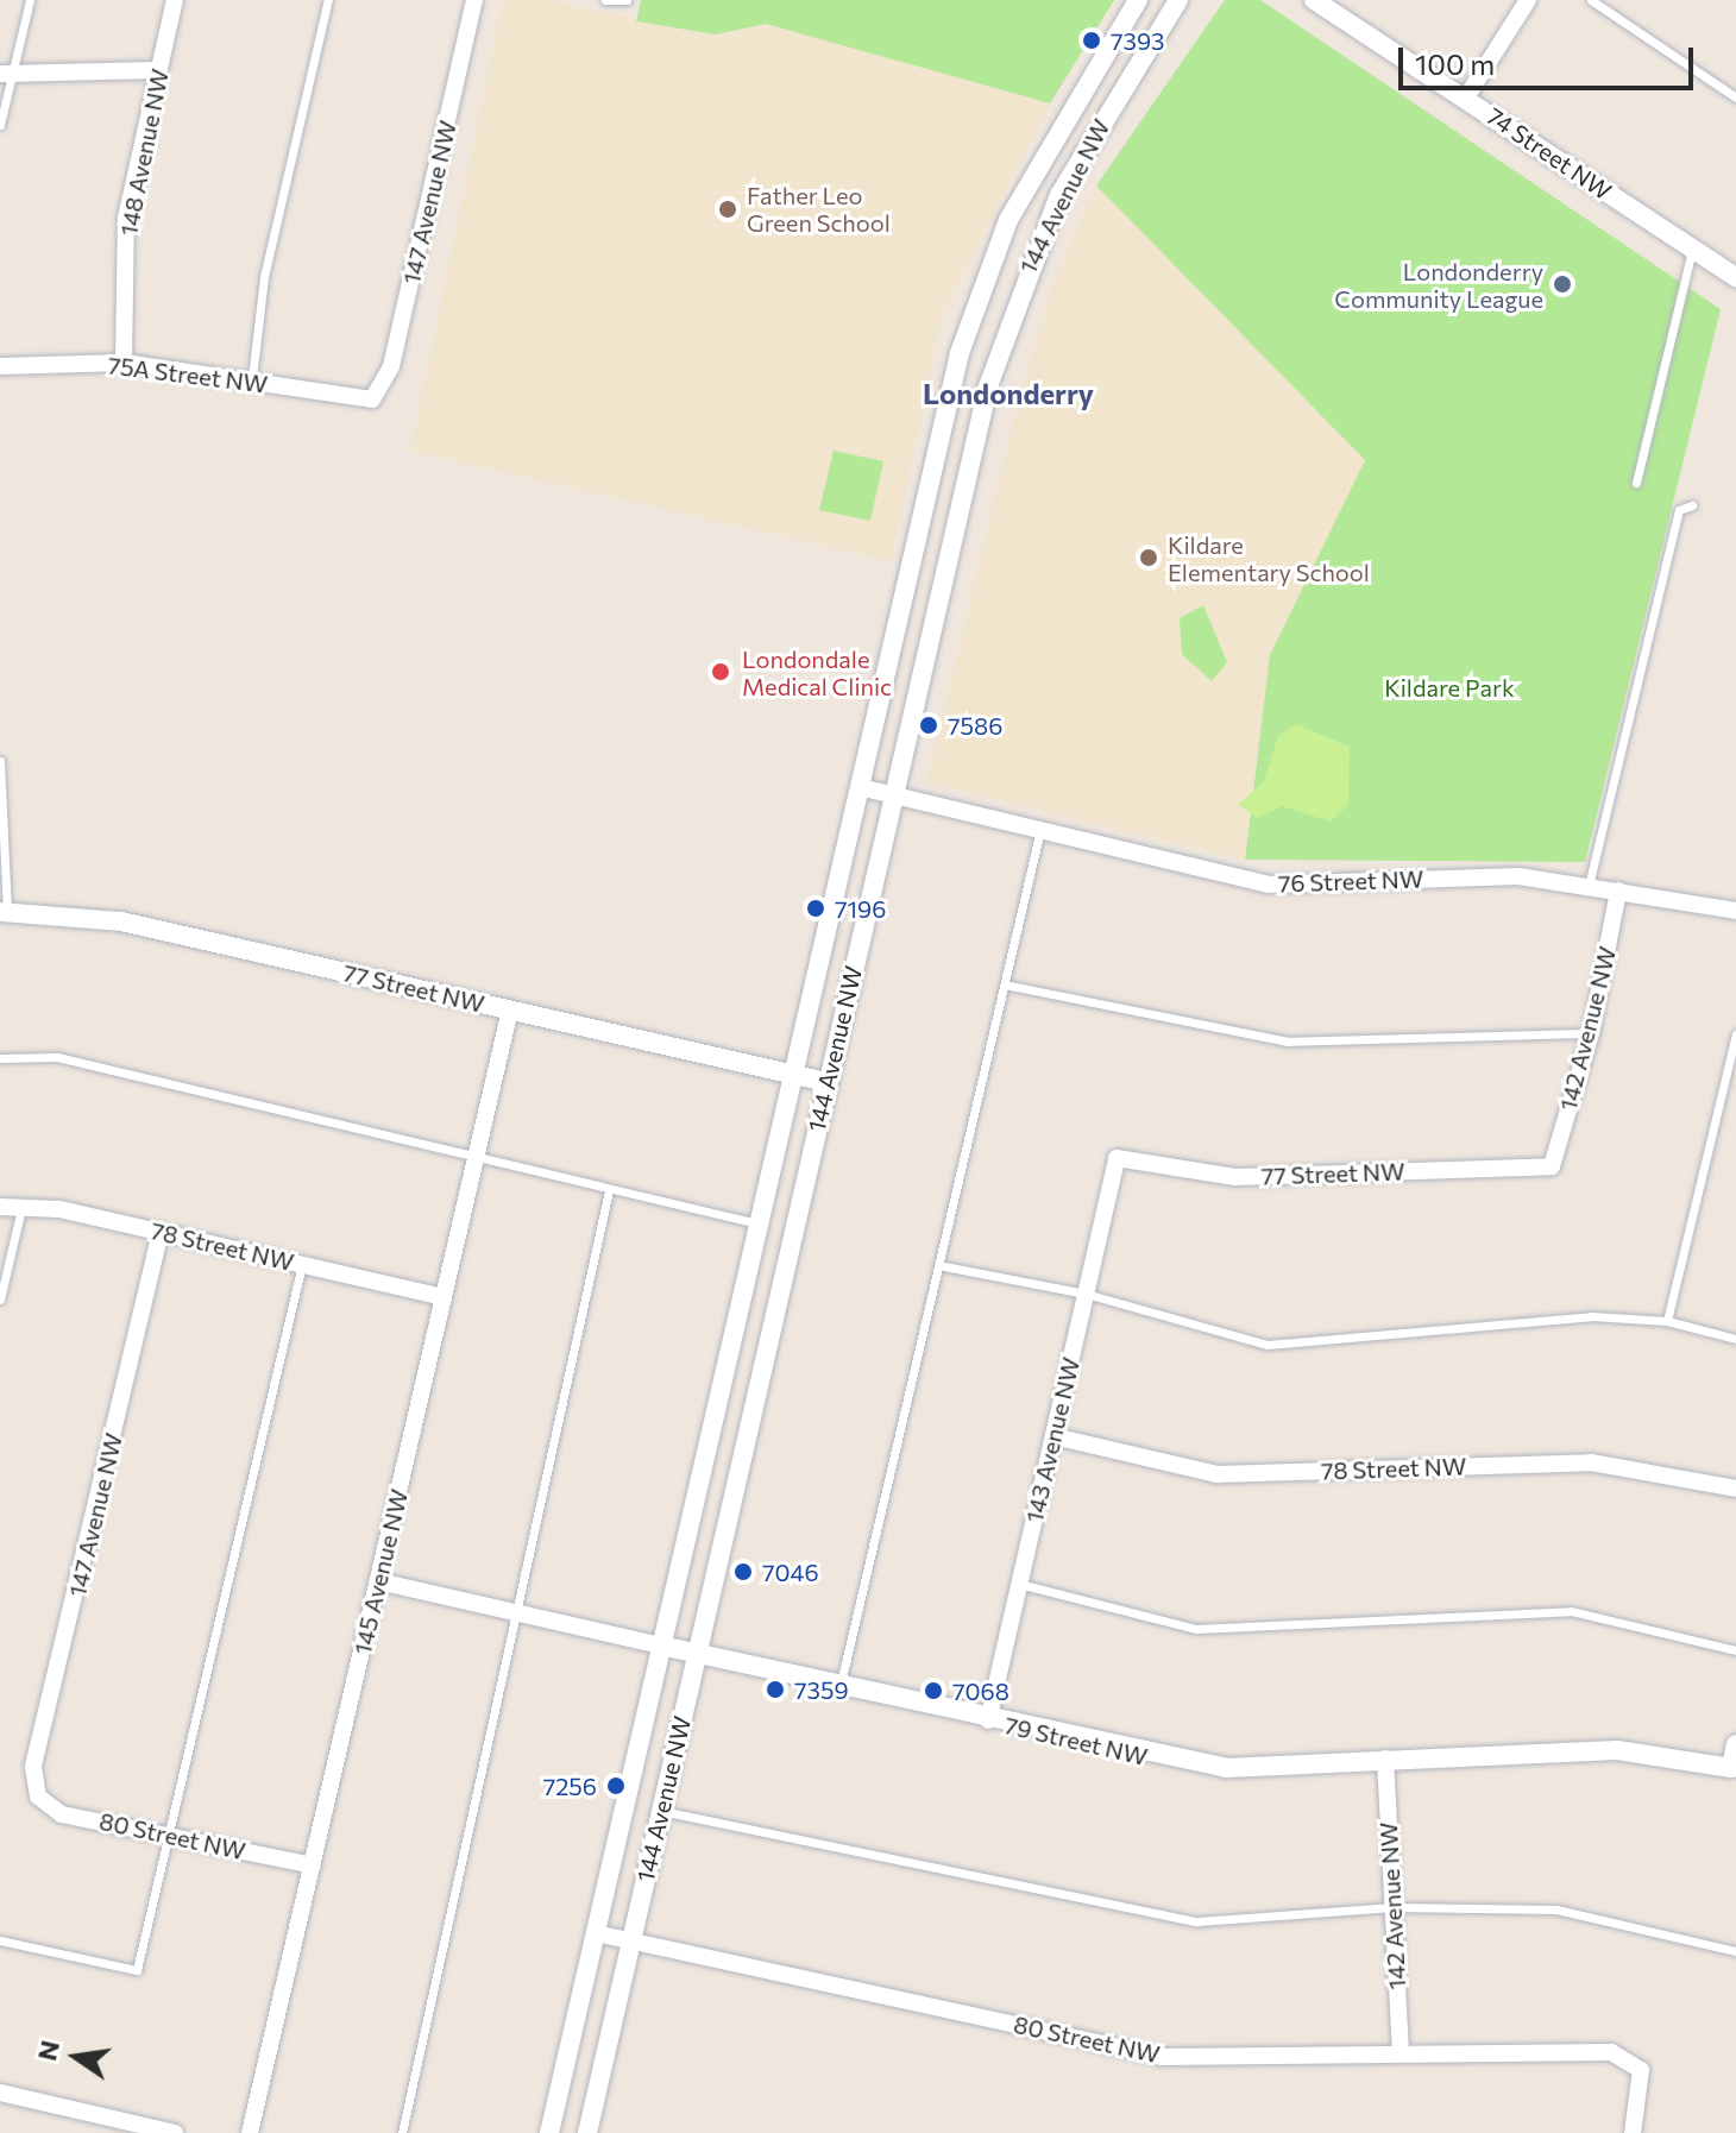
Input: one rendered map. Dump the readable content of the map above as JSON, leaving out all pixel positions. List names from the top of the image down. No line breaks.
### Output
{"streets":{"street":["148 Avenue NW","74 Street NW","144 Avenue NW","147 Avenue NW","75A Street NW","76 Street NW","77 Street NW","142 Avenue NW","78 Street NW","143 Avenue NW","145 Avenue NW","79 Street NW","80 Street NW"]},"crossings":[["148 Avenue NW","75A Street NW"],["144 Avenue NW","76 Street NW"],["144 Avenue NW","77 Street NW"],["144 Avenue NW","79 Street NW"],["144 Avenue NW","80 Street NW"],["147 Avenue NW","75A Street NW"],["147 Avenue NW","78 Street NW"],["147 Avenue NW","80 Street NW"],["76 Street NW","142 Avenue NW"],["77 Street NW","142 Avenue NW"],["77 Street NW","143 Avenue NW"],["77 Street NW","145 Avenue NW"],["142 Avenue NW","79 Street NW"],["142 Avenue NW","80 Street NW"],["78 Street NW","143 Avenue NW"],["78 Street NW","145 Avenue NW"],["143 Avenue NW","79 Street NW"],["145 Avenue NW","79 Street NW"],["145 Avenue NW","80 Street NW"]],"districts":["Londonderry"],"parks":["Kildare Park"],"places":["7393","Father Leo Green School","Londonderry Community League","Kildare Elementary School","Londondale Medical Clinic","7586","7196","7046","7359","7068","7256"],"scale_bar":"100 m","north":"left"}
